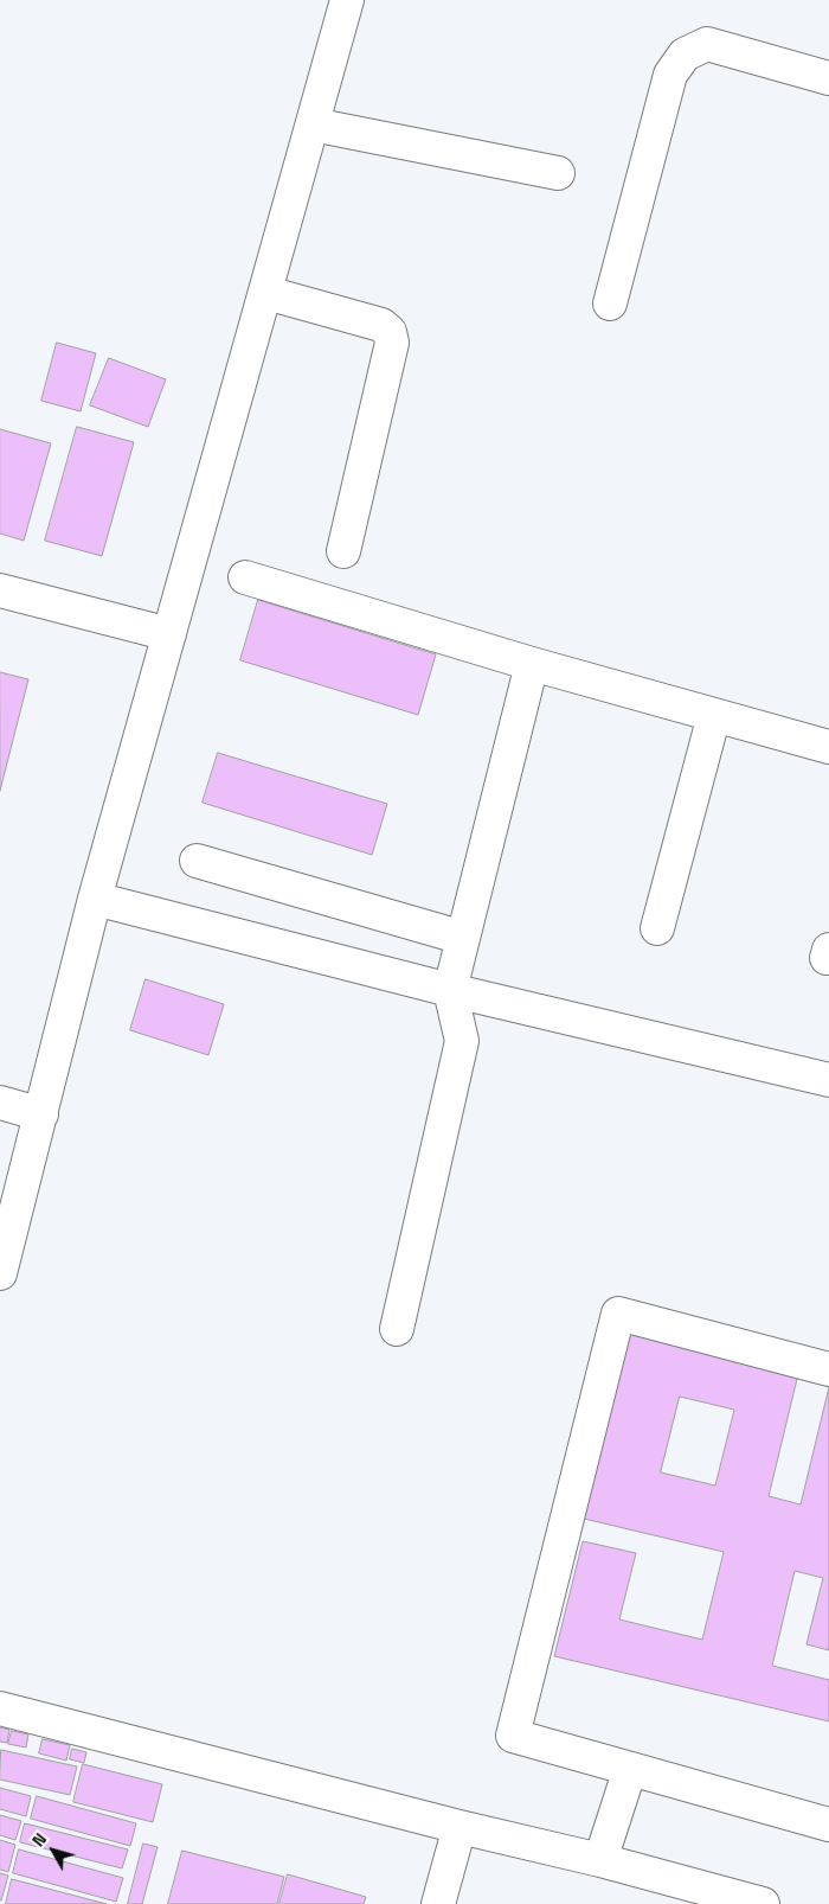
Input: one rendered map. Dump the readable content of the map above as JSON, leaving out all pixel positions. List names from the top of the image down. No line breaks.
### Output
{"north":"top left"}
